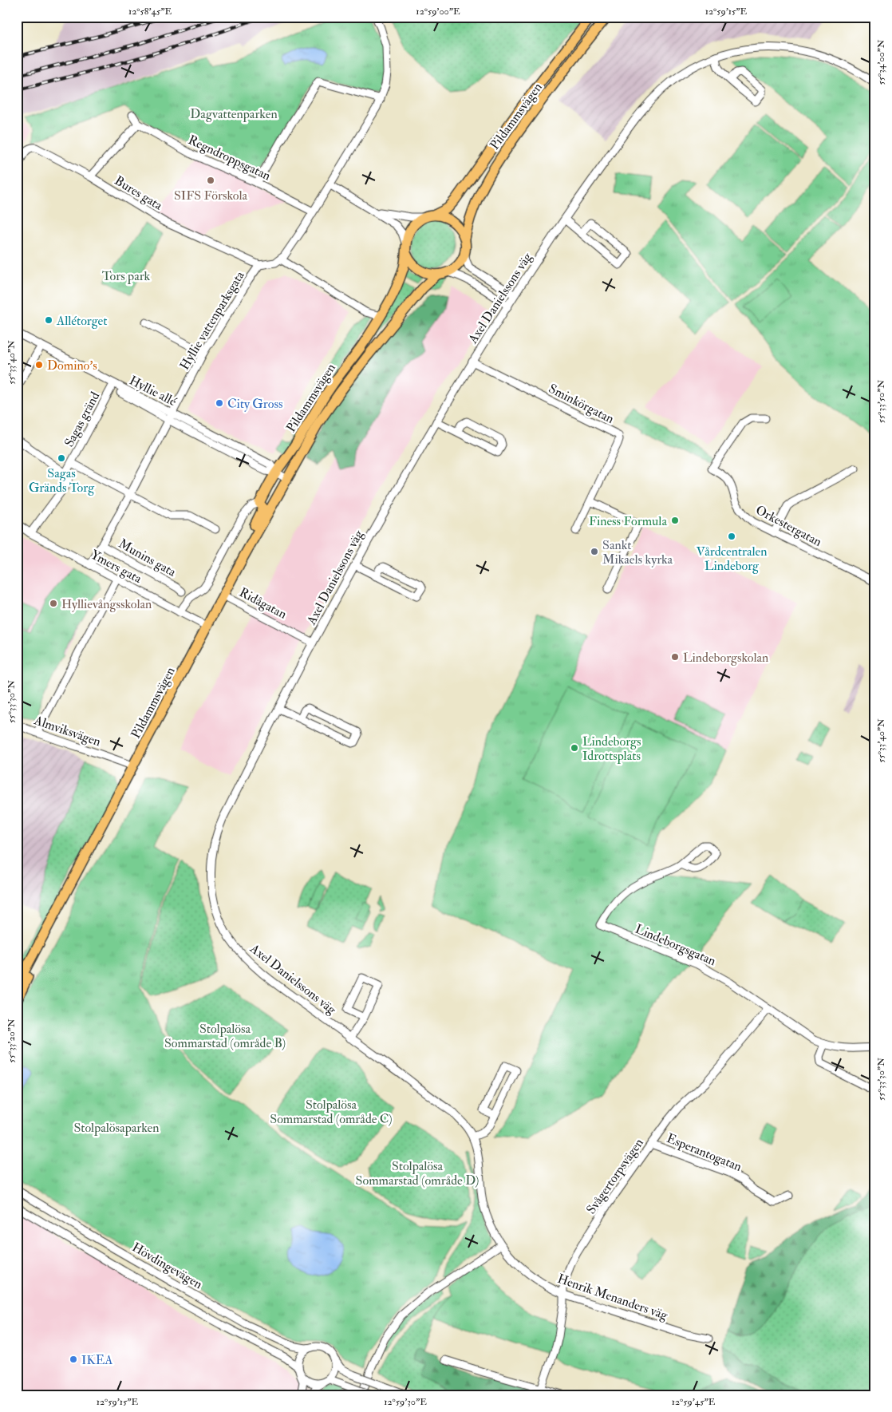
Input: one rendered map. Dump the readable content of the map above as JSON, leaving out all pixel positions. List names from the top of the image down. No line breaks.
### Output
{"streets":{"main road":["Pildammsvägen"],"street":["Regndroppsgatan","Bures gata","Axel Danielssons väg","Hyllie vattenparksgata","Hyllie allé","Sminkörgatan","Sagas gränd","Orkestergatan","Munins gata","Ymers gata","Ridågatan","Almviksvägen","Lindeborgsgatan","Esperantogatan","Svågertorpsvägen","Hövdingevägen","Henrik Menanders väg"]},"crossings":[["Pildammsvägen","Hyllie allé"],["Pildammsvägen","Ymers gata"],["Pildammsvägen","Ridågatan"],["Pildammsvägen","Almviksvägen"],["Bures gata","Hyllie vattenparksgata"],["Axel Danielssons väg","Sminkörgatan"],["Axel Danielssons väg","Ridågatan"],["Axel Danielssons väg","Henrik Menanders väg"],["Hyllie vattenparksgata","Hyllie allé"],["Hyllie vattenparksgata","Sagas gränd"],["Hyllie vattenparksgata","Munins gata"],["Hyllie vattenparksgata","Ymers gata"],["Hyllie allé","Sagas gränd"],["Sagas gränd","Ymers gata"],["Lindeborgsgatan","Svågertorpsvägen"],["Esperantogatan","Svågertorpsvägen"],["Svågertorpsvägen","Henrik Menanders väg"]],"parks":["Dagvattenparken","Tors park","Stolpalösa Sommarstad (område B)","Stolpalösa Sommarstad (område C)","Stolpalösaparken","Stolpalösa Sommarstad (område D)"],"places":["SIFS Förskola","Allétorget","Domino's","City Gross","Sagas Gränds Torg","Finess Formula","Vårdcentralen Lindeborg","Sankt Mikaels kyrka","Hyllievångsskolan","Lindeborgskolan","Lindeborgs Idrottsplats","IKEA"],"coordinates":["12°58'45\"E","12°59'00\"E","12°59'15\"E","55°34'00\"N","55°33'40\"N","55°33'50\"N","55°33'30\"N","55°33'20\"N","12°59'30\"E","12°59'45\"E"]}
